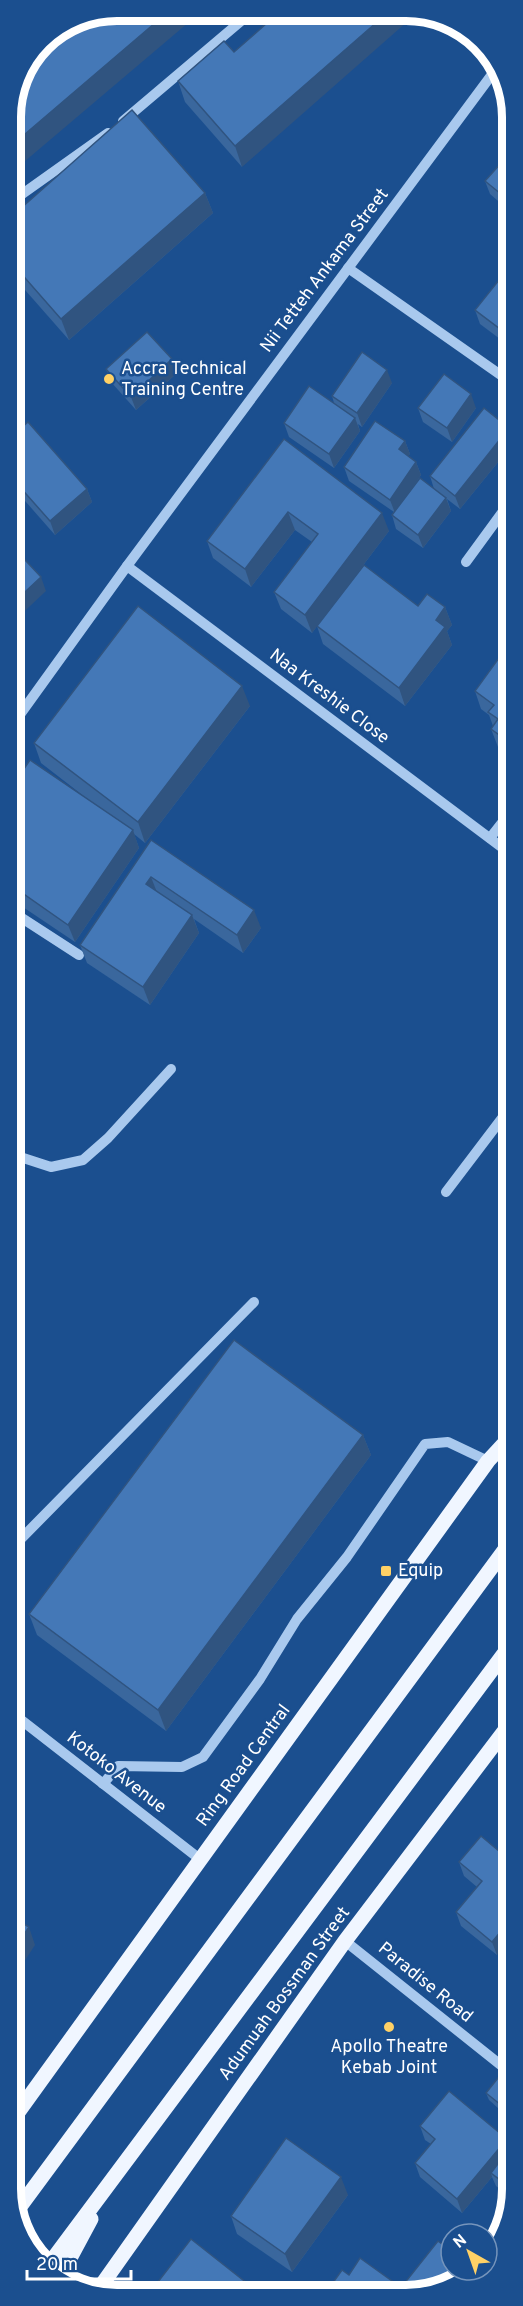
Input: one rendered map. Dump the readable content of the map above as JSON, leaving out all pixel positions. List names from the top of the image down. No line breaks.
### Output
{"streets":{"main road":["Ring Road Central","Adumuah Bossman Street"],"street":["Nii Tetteh Ankama Street","Naa Kreshie Close","Kotoko Avenue","Paradise Road"]},"crossings":[["Nii Tetteh Ankama Street","Naa Kreshie Close"],["Ring Road Central","Kotoko Avenue"],["Paradise Road","Adumuah Bossman Street"]],"places":{"other":["Accra Technical Training Centre","Apollo Theatre Kebab Joint"],"transit":["Equip"]},"scale_bar":"20 m","north":"top left"}
